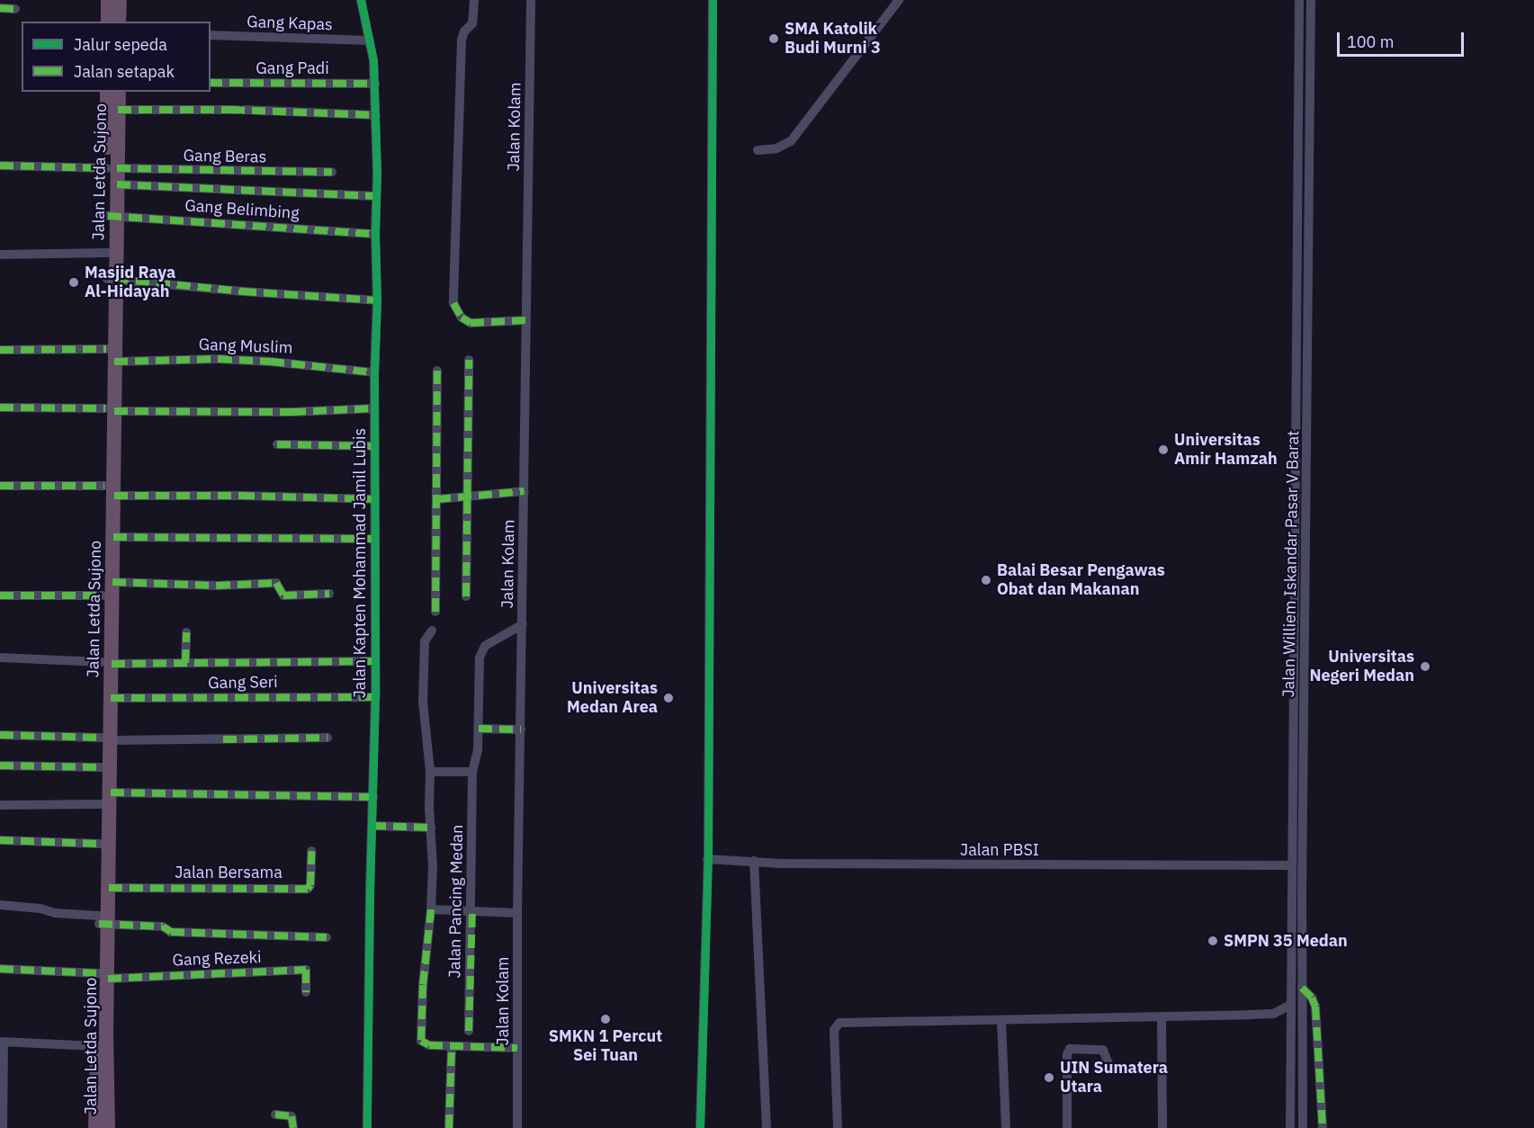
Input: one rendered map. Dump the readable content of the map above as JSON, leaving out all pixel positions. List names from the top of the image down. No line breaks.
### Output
{"streets":{"highway":["Jalan Letda Sujono"],"street":["Gang Kapas","Gang Padi","Jalan Kolam","Gang Beras","Gang Belimbing","Gang Muslim","Jalan Kapten Mohammad Jamil Lubis","Jalan Williem Iskandar Pasar V Barat","Gang Seri","Jalan PBSI","Jalan Bersama","Jalan Pancing Medan","Gang Rezeki"]},"crossings":[["Gang Kapas","Jalan Kapten Mohammad Jamil Lubis"],["Gang Padi","Jalan Kapten Mohammad Jamil Lubis"],["Jalan Kolam","Jalan Pancing Medan"],["Gang Beras","Jalan Letda Sujono"],["Jalan Letda Sujono","Gang Belimbing"],["Jalan Letda Sujono","Gang Muslim"],["Jalan Letda Sujono","Gang Seri"],["Jalan Letda Sujono","Jalan Bersama"],["Jalan Letda Sujono","Gang Rezeki"],["Gang Belimbing","Jalan Kapten Mohammad Jamil Lubis"],["Gang Muslim","Jalan Kapten Mohammad Jamil Lubis"],["Jalan Kapten Mohammad Jamil Lubis","Gang Seri"],["Jalan Williem Iskandar Pasar V Barat","Jalan PBSI"]],"places":["SMA Katolik Budi Murni 3","Masjid Raya Al-Hidayah","Universitas Amir Hamzah","Balai Besar Pengawas Obat dan Makanan","Universitas Negeri Medan","Universitas Medan Area","SMPN 35 Medan","SMKN 1 Percut Sei Tuan","UIN Sumatera Utara"],"legend":["Jalur sepeda","Jalan setapak"],"scale_bar":"100 m"}
